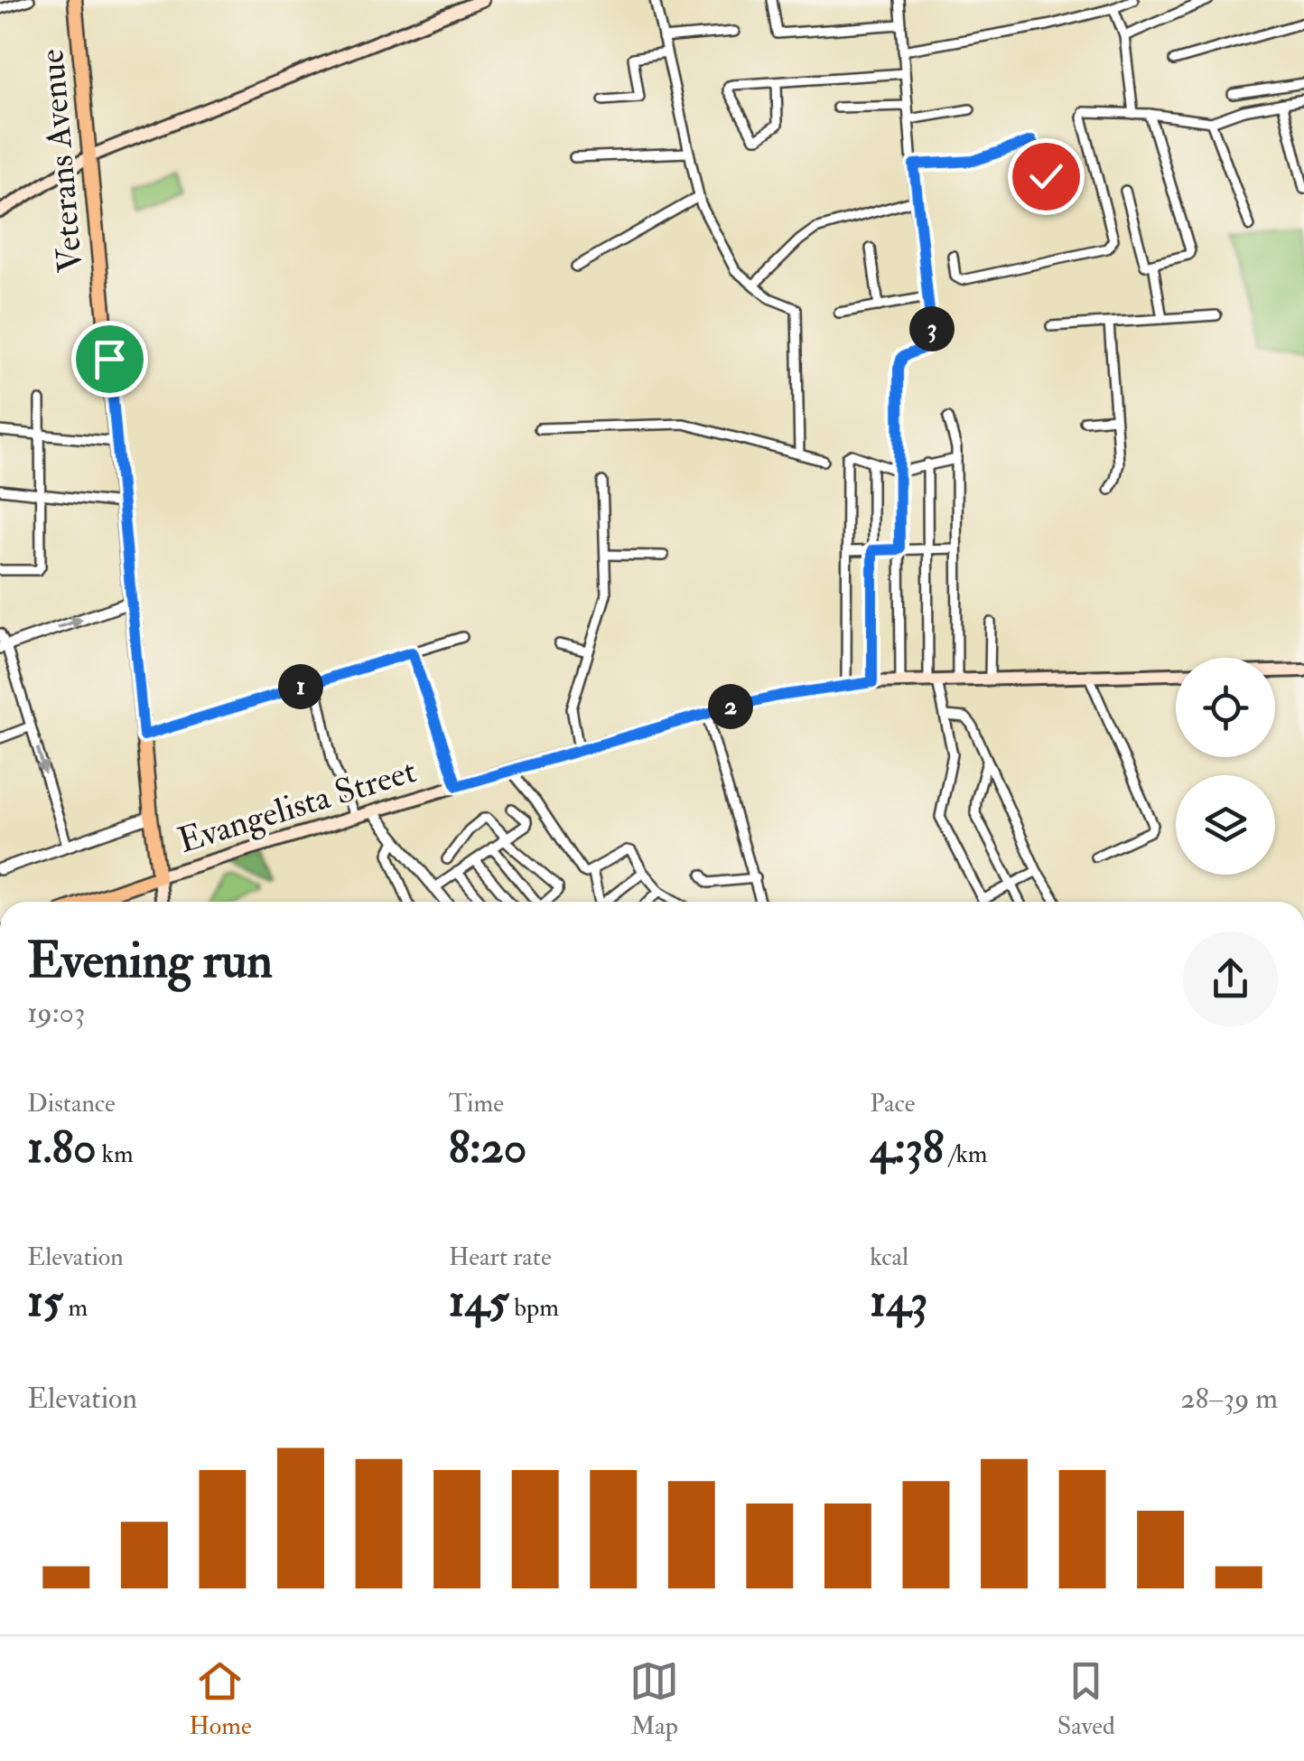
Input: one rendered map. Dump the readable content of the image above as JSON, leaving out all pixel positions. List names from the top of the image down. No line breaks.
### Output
{"streets":{"main road":["Veterans Avenue","Evangelista Street"]},"crossings":[["Veterans Avenue","Evangelista Street"]],"page":{"pins":["3","1","2"],"heading":["Evening run","19:03"],"stats":[["Distance","1.80 km"],["Time","8:20"],["Pace","4:38 /km"],["Elevation","15 m"],["Heart rate","145 bpm"],["kcal","143"]],"chart":["Elevation","28–39 m"],"tabs":["Home","Map","Saved"]}}
